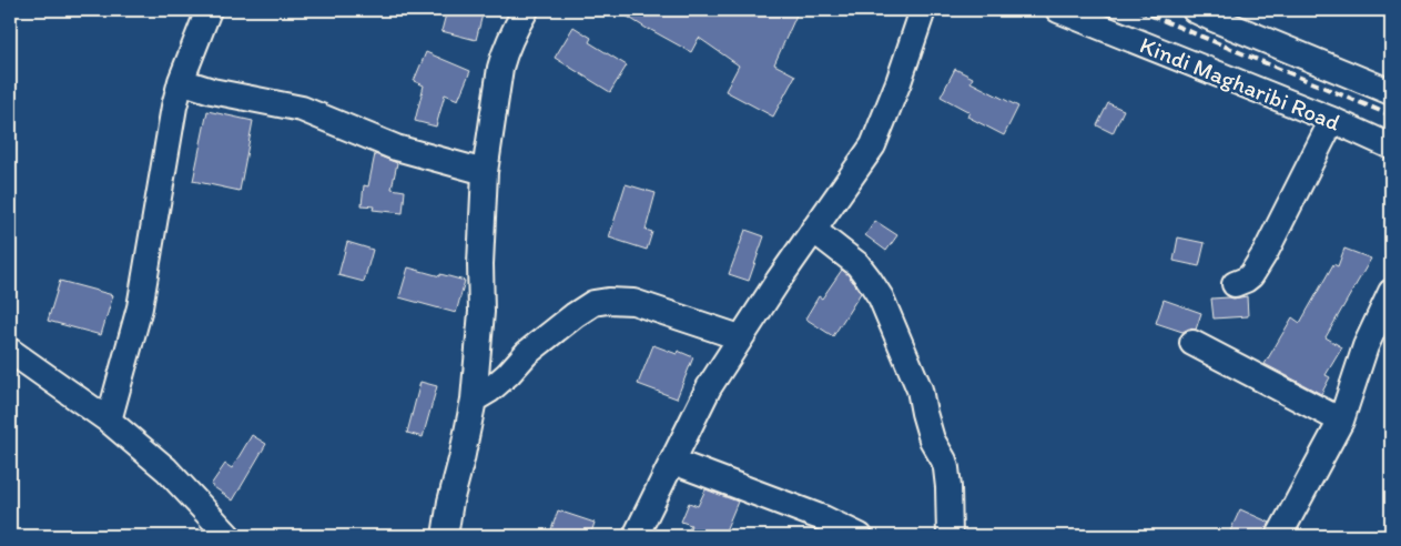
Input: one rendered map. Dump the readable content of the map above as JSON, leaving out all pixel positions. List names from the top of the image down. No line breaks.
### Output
{"streets":{"street":["Kindi Magharibi Road"]}}
